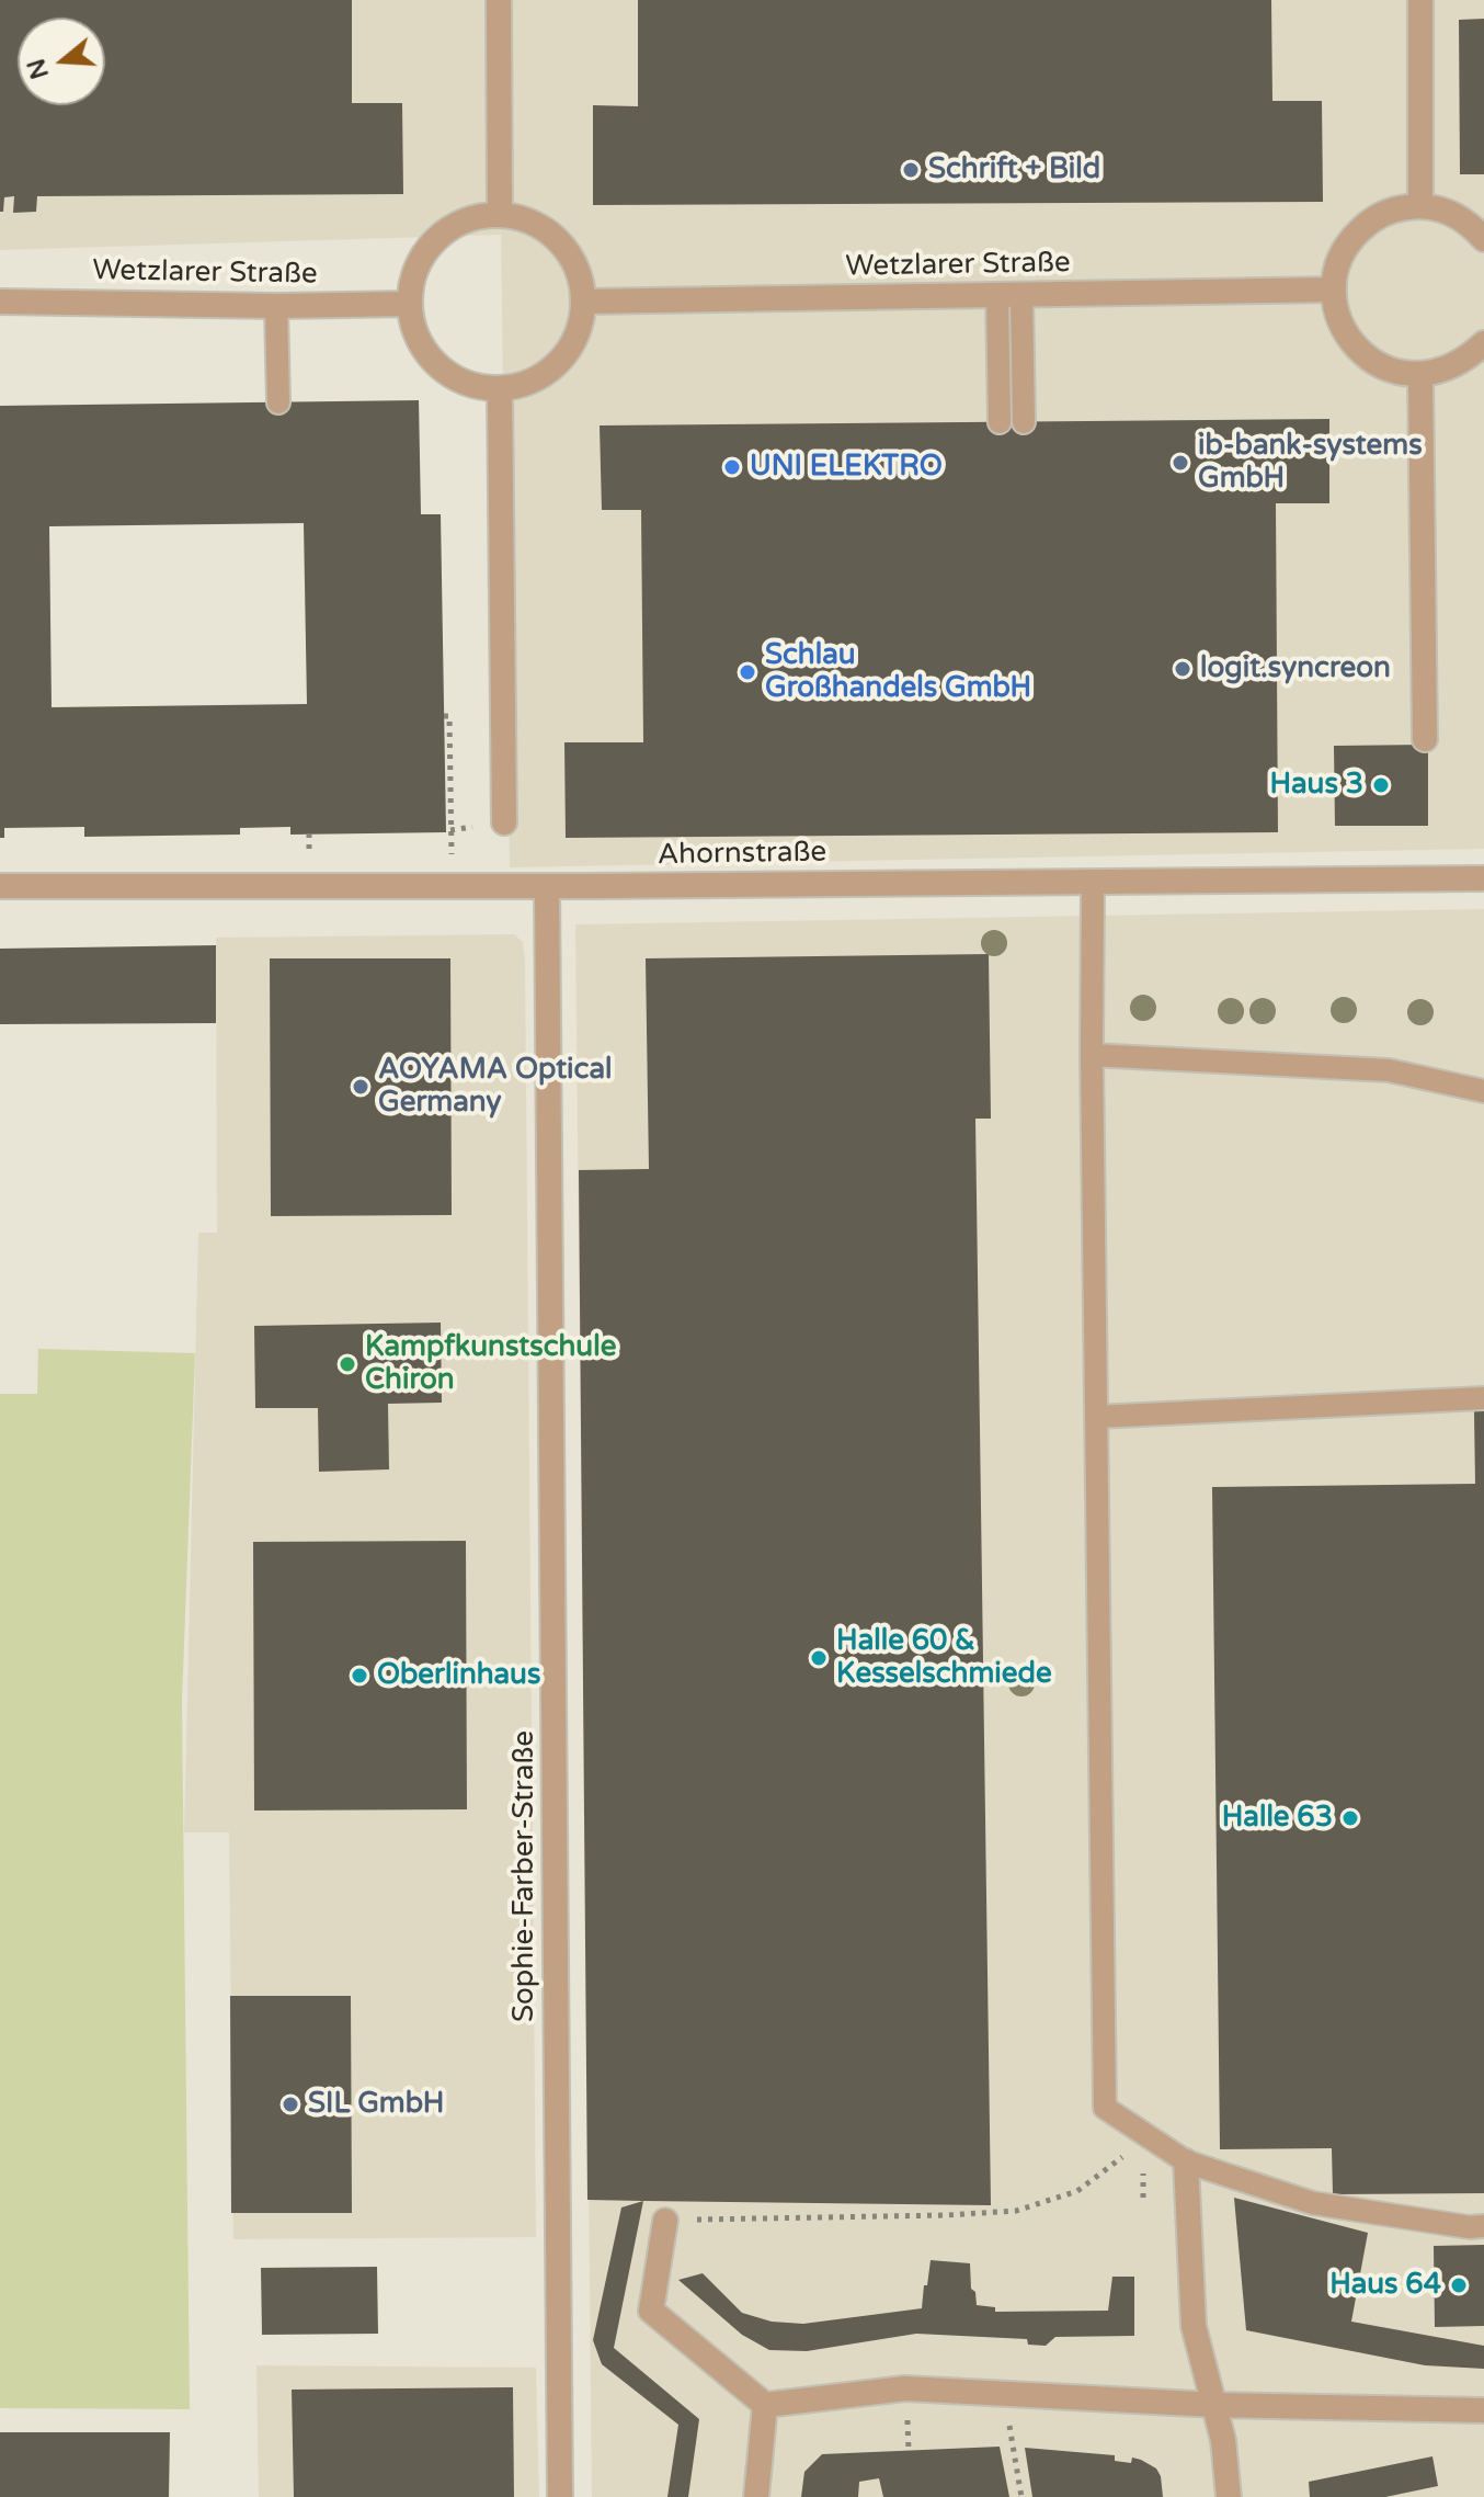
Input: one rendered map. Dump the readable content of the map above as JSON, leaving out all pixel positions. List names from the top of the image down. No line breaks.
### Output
{"streets":{"street":["Wetzlarer Straße","Ahornstraße","Sophie-Farber-Straße"]},"crossings":[["Ahornstraße","Sophie-Farber-Straße"]],"places":["Schrift + Bild","ib-bank-systems GmbH","UNI ELEKTRO","logit.syncreon","Schlau Großhandels GmbH","Haus 3","AOYAMA Optical Germany","Kampfkunstschule Chiron","Halle 60 & Kesselschmiede","Oberlinhaus","Halle 63","SIL GmbH","Haus 64"],"north":"left"}
